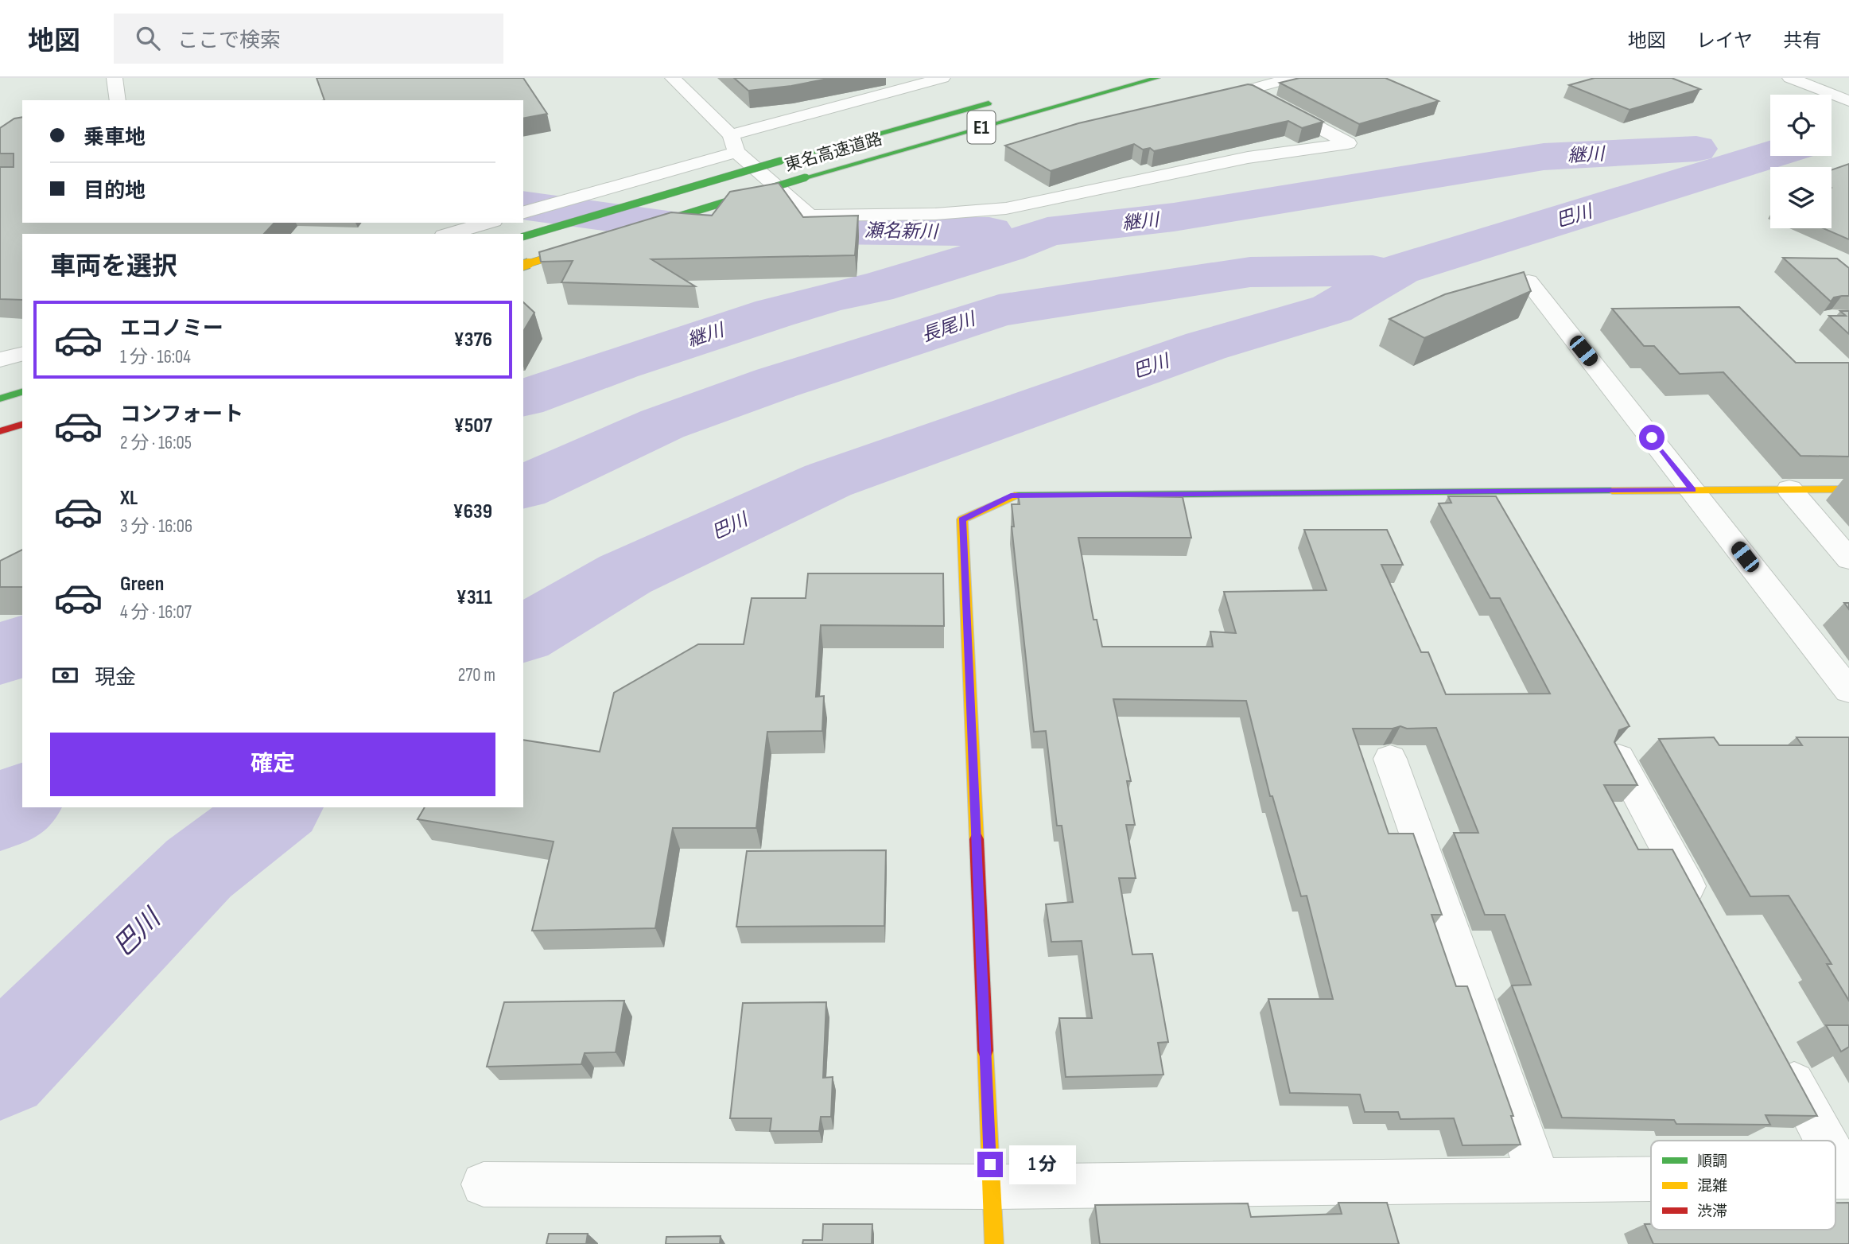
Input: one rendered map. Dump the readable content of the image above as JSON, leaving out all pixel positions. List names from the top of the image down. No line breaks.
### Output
{"streets":{"main road":["E1","東名高速道路"]},"water":["継川","巴川","瀬名新川","長尾川"],"legend":["順調","混雑","渋滞"],"page":{"header":"地図","search":"ここで検索","nav":["地図","レイヤ","共有"],"banner":["乗車地","目的地"],"heading":"車両を選択","list":[{"name":"エコノミー","note":"1 分 · 16:04","value":"¥376"},{"name":"コンフォート","note":"2 分 · 16:05","value":"¥507"},{"name":"XL","note":"3 分 · 16:06","value":"¥639"},{"name":"Green","note":"4 分 · 16:07","value":"¥311"}],"pay":["現金","270 m"],"buttons":"確定","bubble":"1 分"}}
